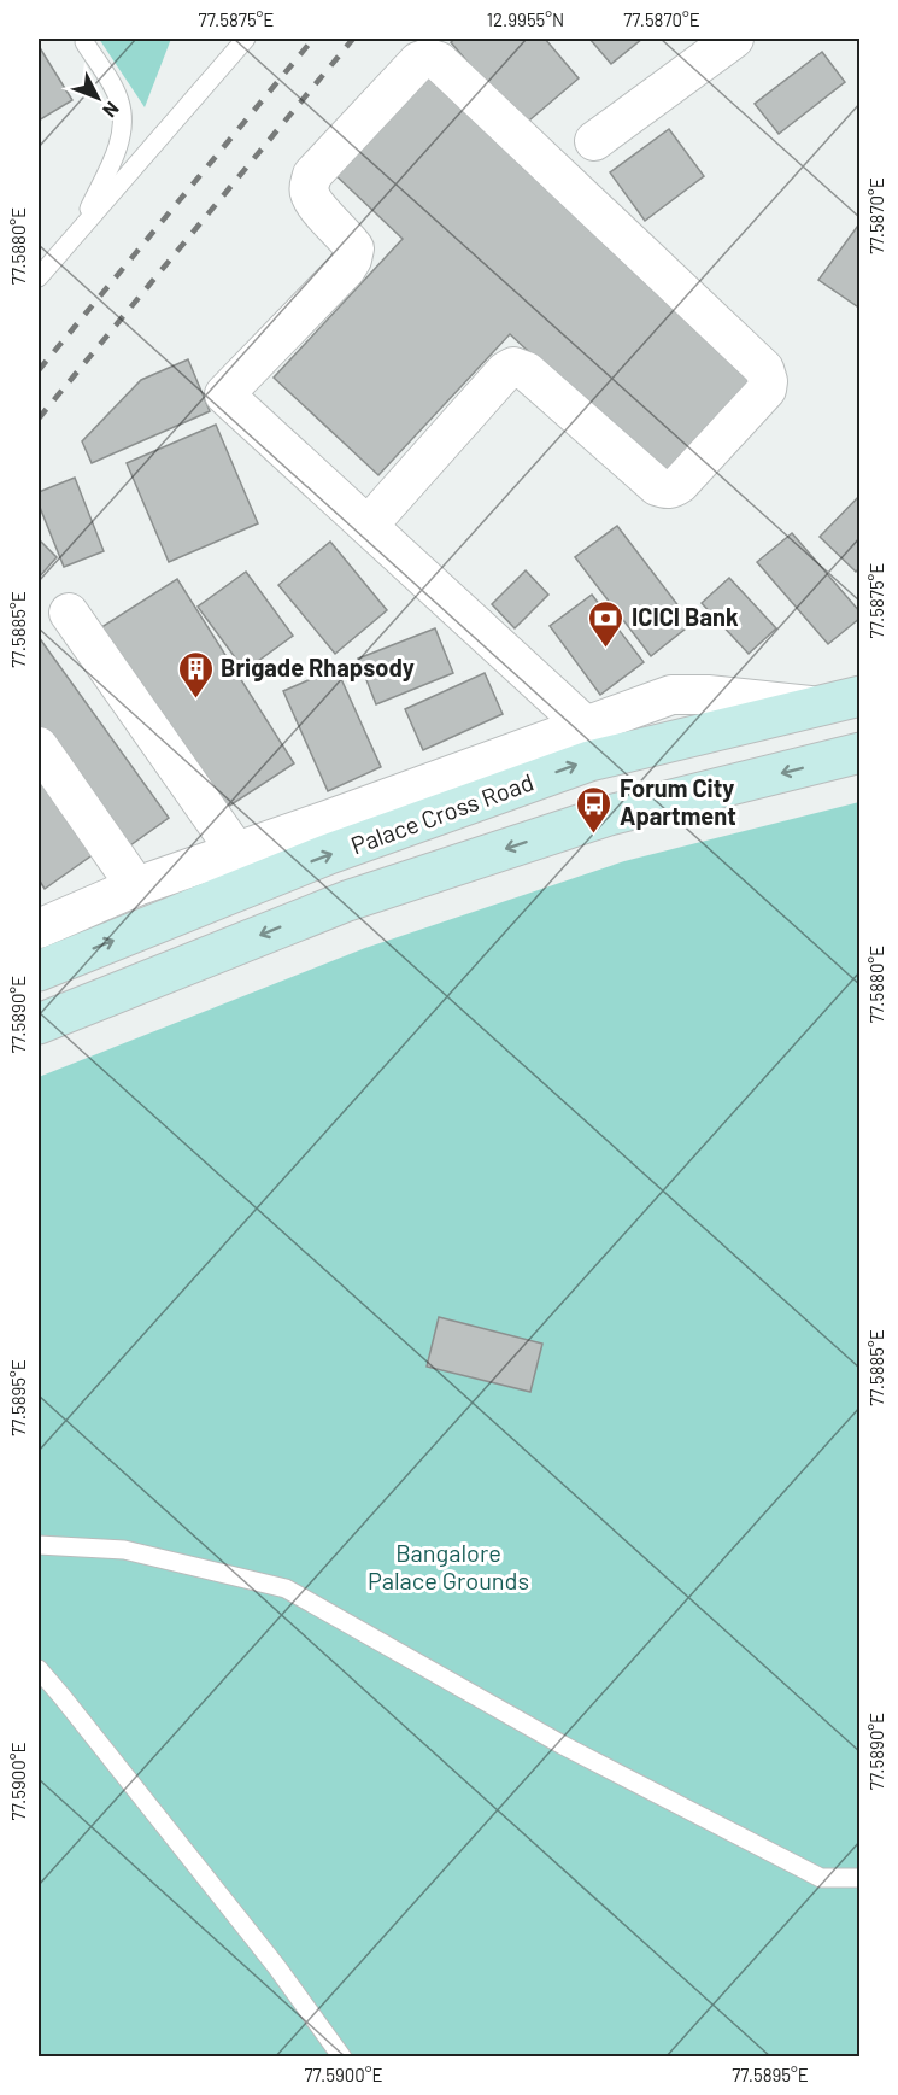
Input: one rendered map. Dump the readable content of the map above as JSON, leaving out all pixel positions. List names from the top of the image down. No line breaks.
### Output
{"streets":{"street":["Palace Cross Road"]},"parks":["Bangalore Palace Grounds"],"places":{"bank":["ICICI Bank"],"building":["Brigade Rhapsody"],"bus stop":["Forum City Apartment"]},"north":"bottom right","coordinates":["77.5875°E","12.9955°N","77.5870°E","77.5880°E","77.5885°E","77.5890°E","77.5895°E","77.5900°E"]}
